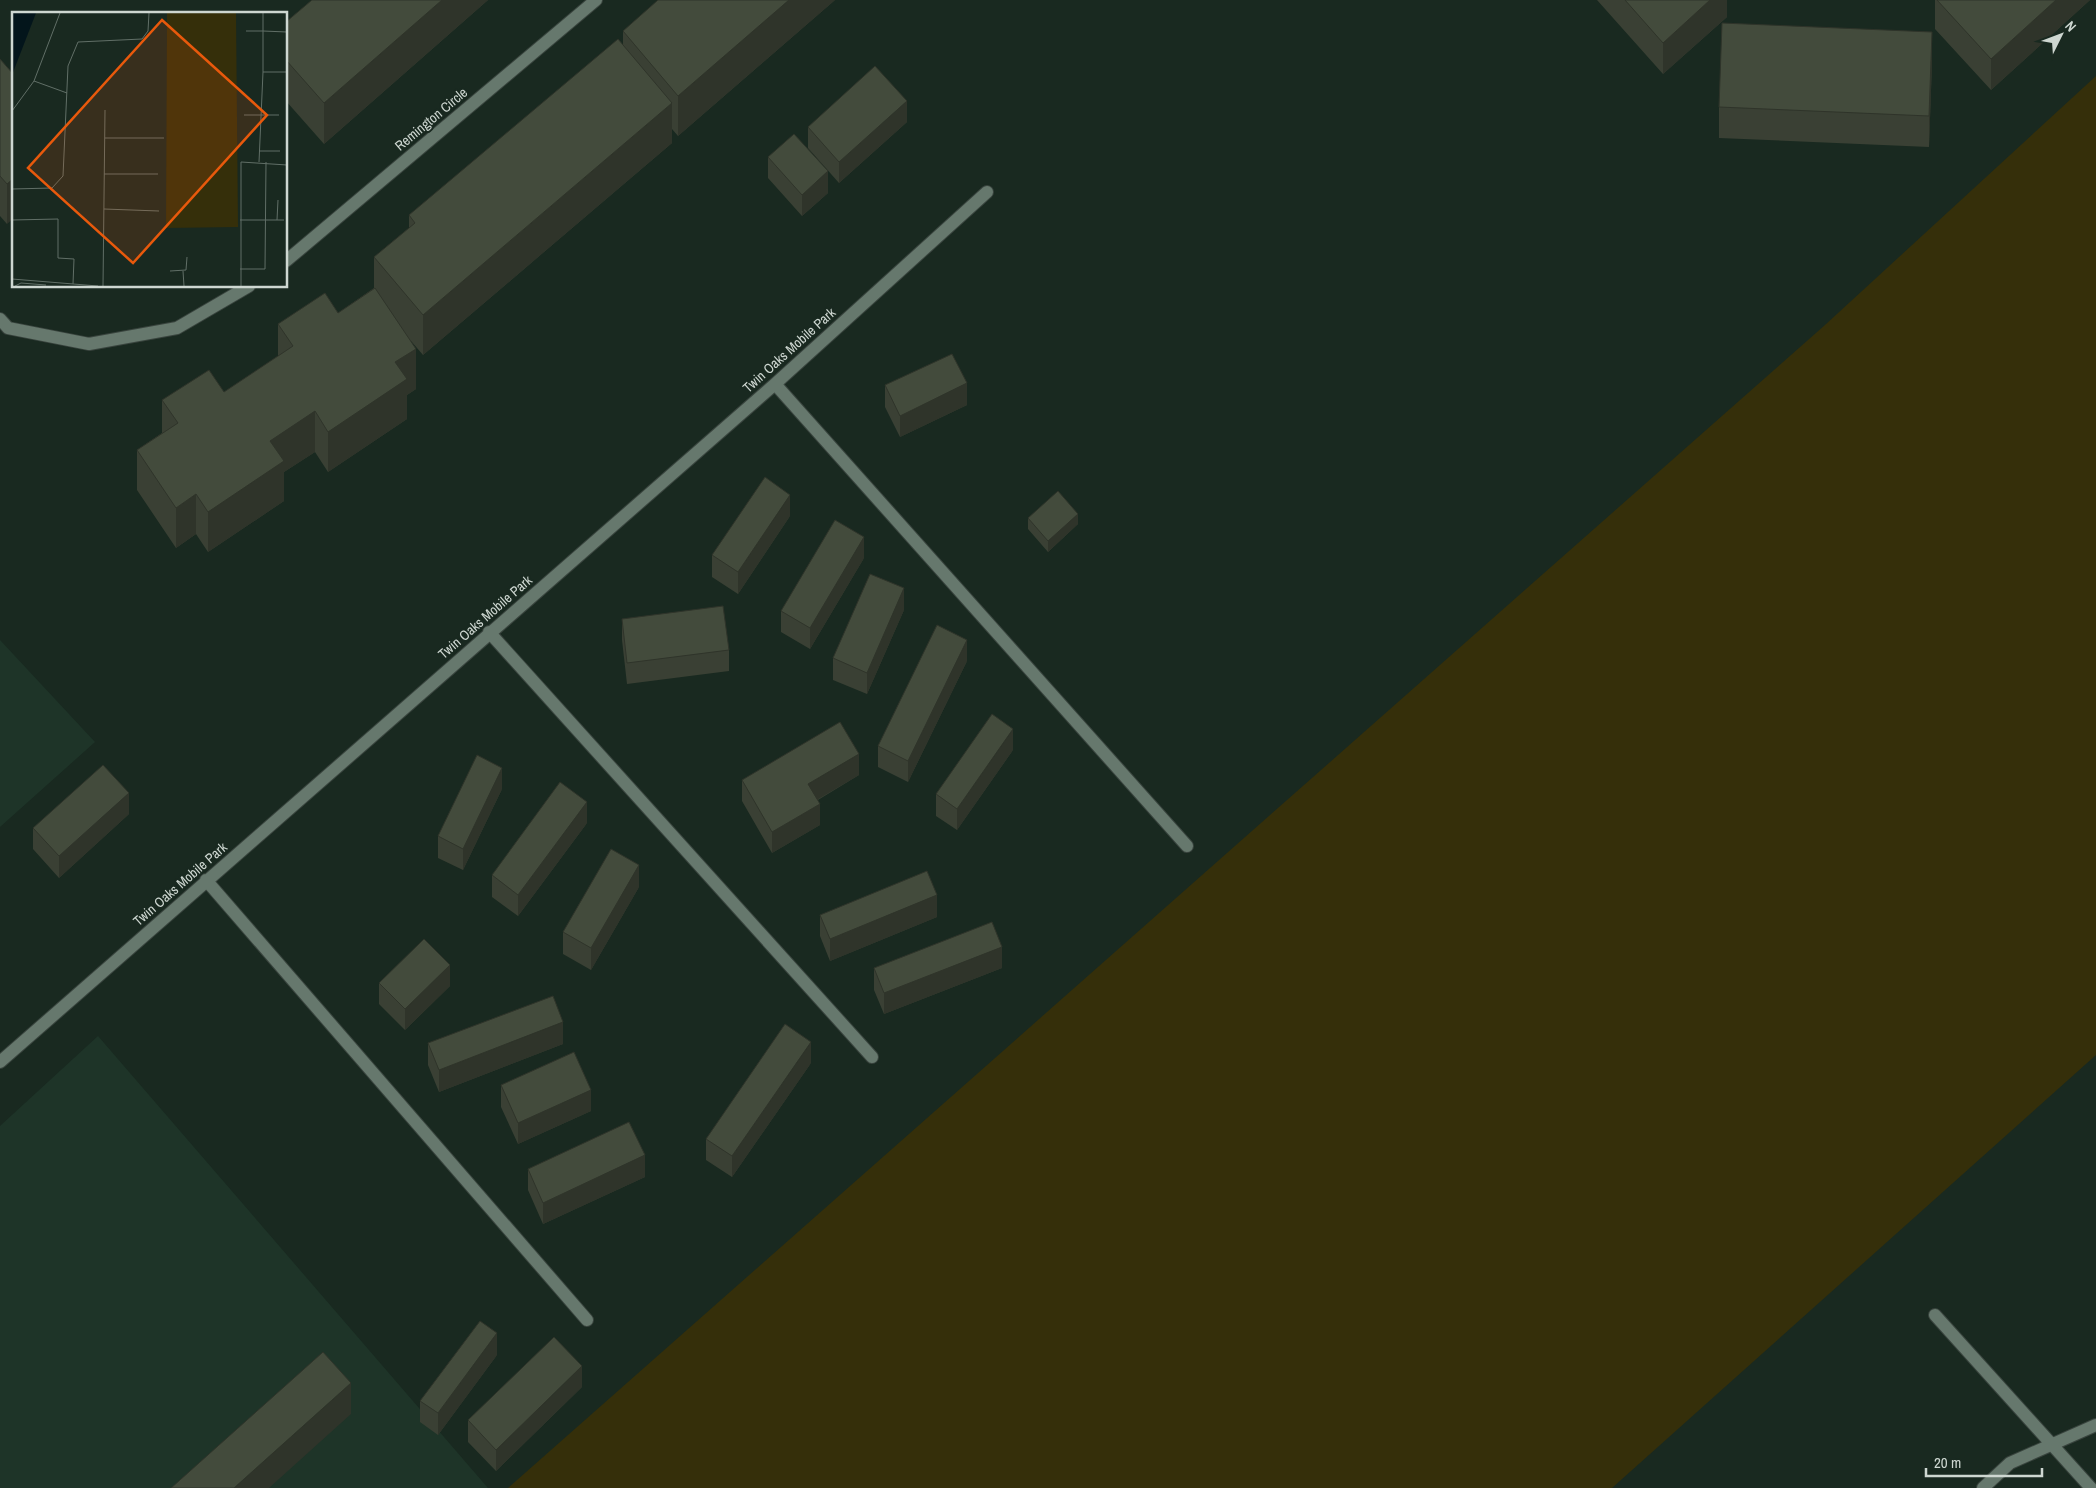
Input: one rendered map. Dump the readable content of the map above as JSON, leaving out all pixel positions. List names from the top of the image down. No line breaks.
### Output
{"streets":{"street":["Remington Circle","Twin Oaks Mobile Park"]},"scale_bar":"20 m","north":"top right"}
